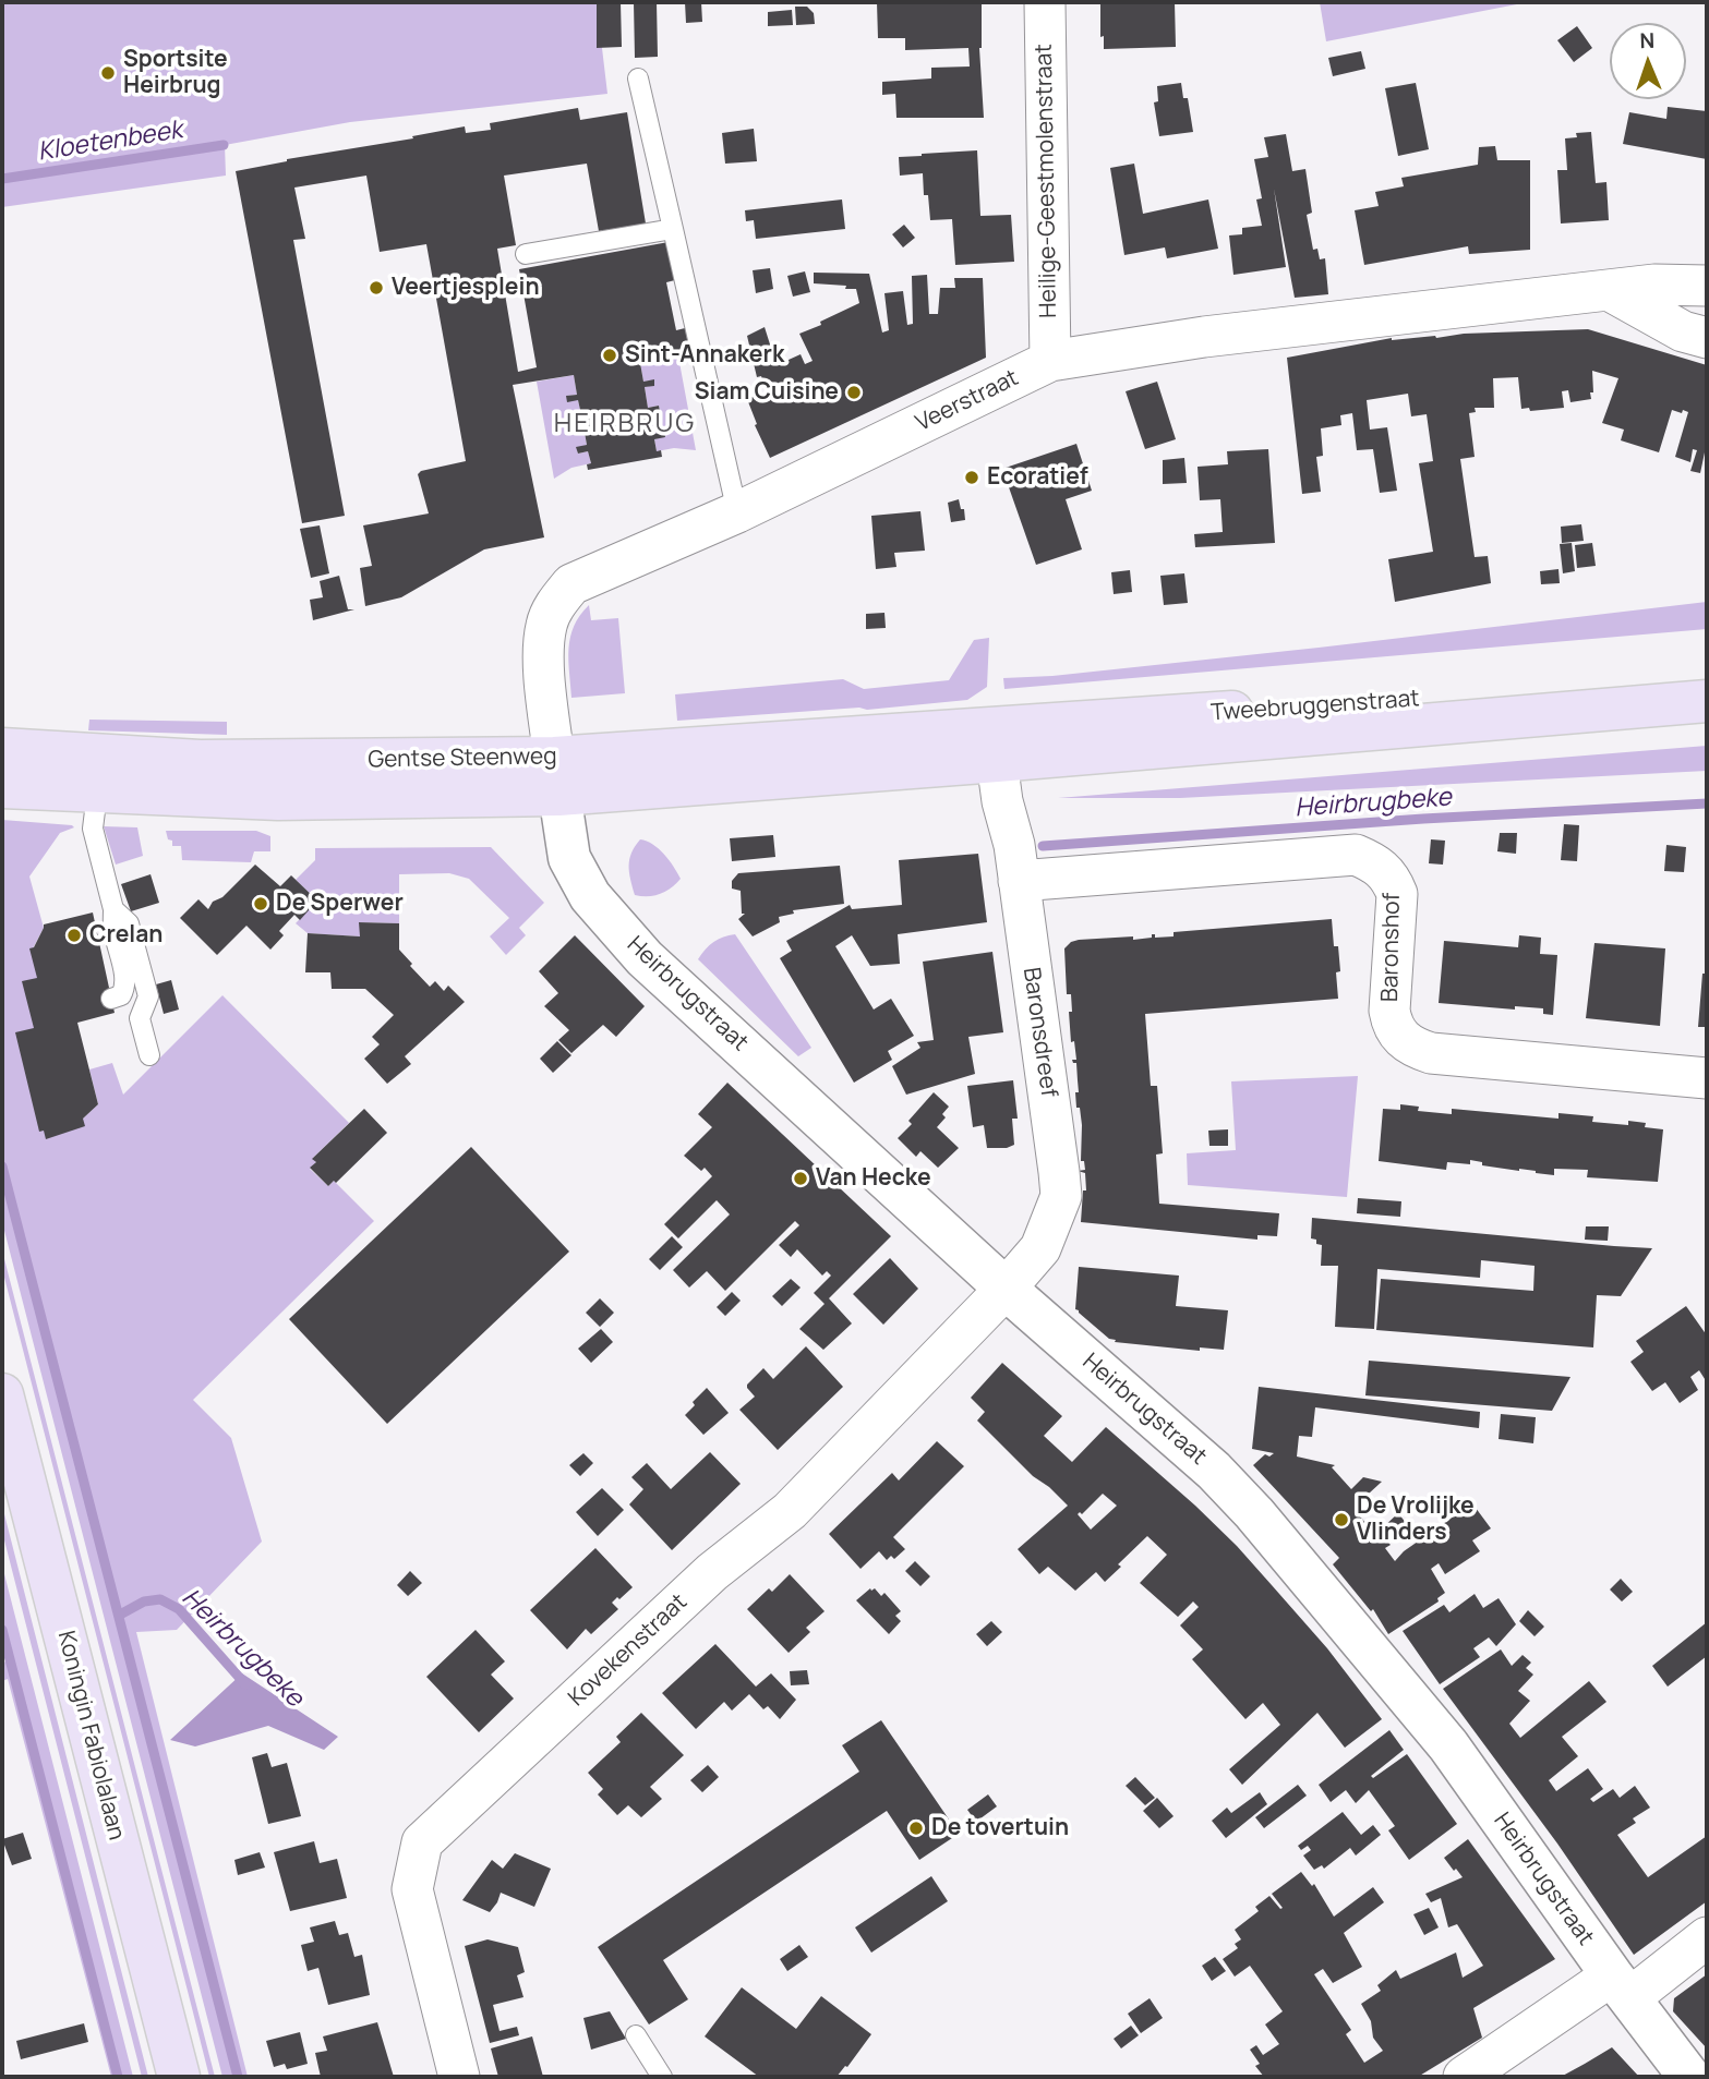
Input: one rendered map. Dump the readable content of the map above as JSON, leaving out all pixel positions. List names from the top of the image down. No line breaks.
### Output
{"streets":{"main road":["Tweebruggenstraat","Gentse Steenweg","Koningin Fabiolalaan"],"street":["Heilige-Geestmolenstraat","Veerstraat","Baronshof","Heirbrugstraat","Baronsdreef","Kovekenstraat"]},"crossings":[["Heilige-Geestmolenstraat","Veerstraat"],["Veerstraat","Gentse Steenweg"],["Veerstraat","Heirbrugstraat"],["Tweebruggenstraat","Gentse Steenweg"],["Tweebruggenstraat","Baronsdreef"],["Gentse Steenweg","Heirbrugstraat"],["Gentse Steenweg","Baronsdreef"],["Baronshof","Baronsdreef"],["Heirbrugstraat","Baronsdreef"],["Heirbrugstraat","Kovekenstraat"],["Baronsdreef","Kovekenstraat"]],"districts":["HEIRBRUG"],"water":["Kloetenbeek","Heirbrugbeke"],"places":["Sportsite Heirbrug","Veertjesplein","Sint-Annakerk","Siam Cuisine","Ecoratief","De Sperwer","Crelan","Van Hecke","De Vrolijke Vlinders","De tovertuin"],"north":"top"}
